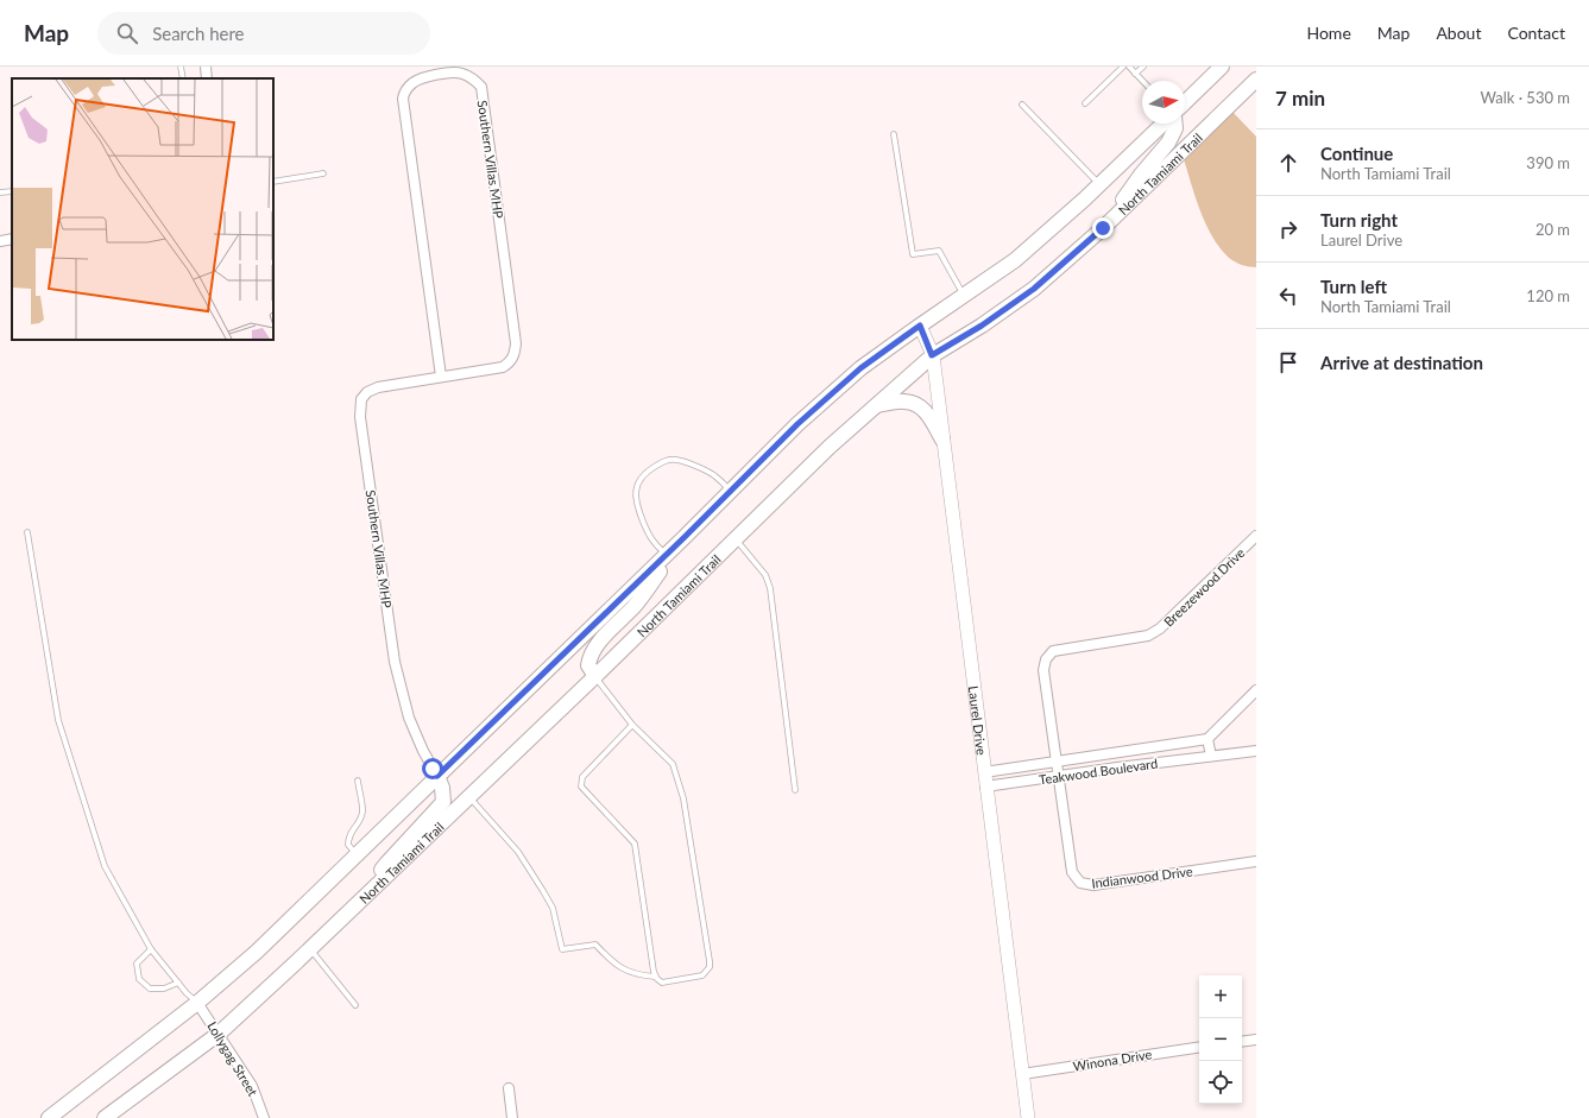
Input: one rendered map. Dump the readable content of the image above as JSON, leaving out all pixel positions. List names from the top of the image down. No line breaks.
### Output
{"streets":{"main road":["North Tamiami Trail"],"street":["Southern Villas MHP","Breezewood Drive","Laurel Drive","Teakwood Boulevard","Indianwood Drive","Lollygag Street","Winona Drive"]},"crossings":[["North Tamiami Trail","Laurel Drive"],["North Tamiami Trail","Lollygag Street"],["Breezewood Drive","Teakwood Boulevard"],["Breezewood Drive","Indianwood Drive"],["Laurel Drive","Teakwood Boulevard"],["Laurel Drive","Winona Drive"],["Teakwood Boulevard","Indianwood Drive"]],"north":"right","page":{"header":"Map","search":"Search here","nav":["Home","Map","About","Contact"],"heading":["7 min","Walk · 530 m"],"list":[["Continue","North Tamiami Trail","390 m"],["Turn right","Laurel Drive","20 m"],["Turn left","North Tamiami Trail","120 m"],"Arrive at destination"],"map_buttons":["+","−"]}}
